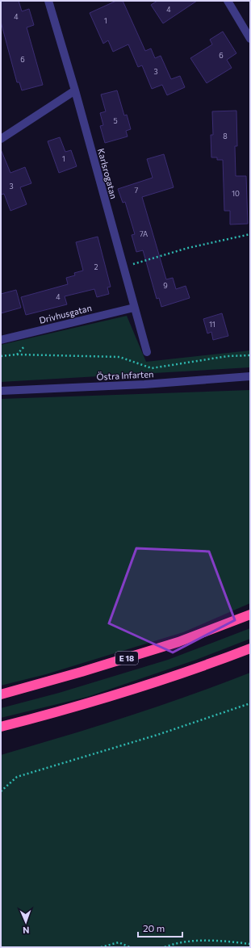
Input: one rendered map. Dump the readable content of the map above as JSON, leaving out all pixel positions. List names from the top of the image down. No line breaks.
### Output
{"streets":{"highway":["E 18"],"street":["Karlsrogatan","Drivhusgatan","Östra Infarten"]},"crossings":[["Karlsrogatan","Drivhusgatan"]],"house_numbers":["4","4","1","6","6","3","5","8","1","3","7","10","7A","2","9","4","11"],"scale_bar":"20 m","north":"bottom"}
